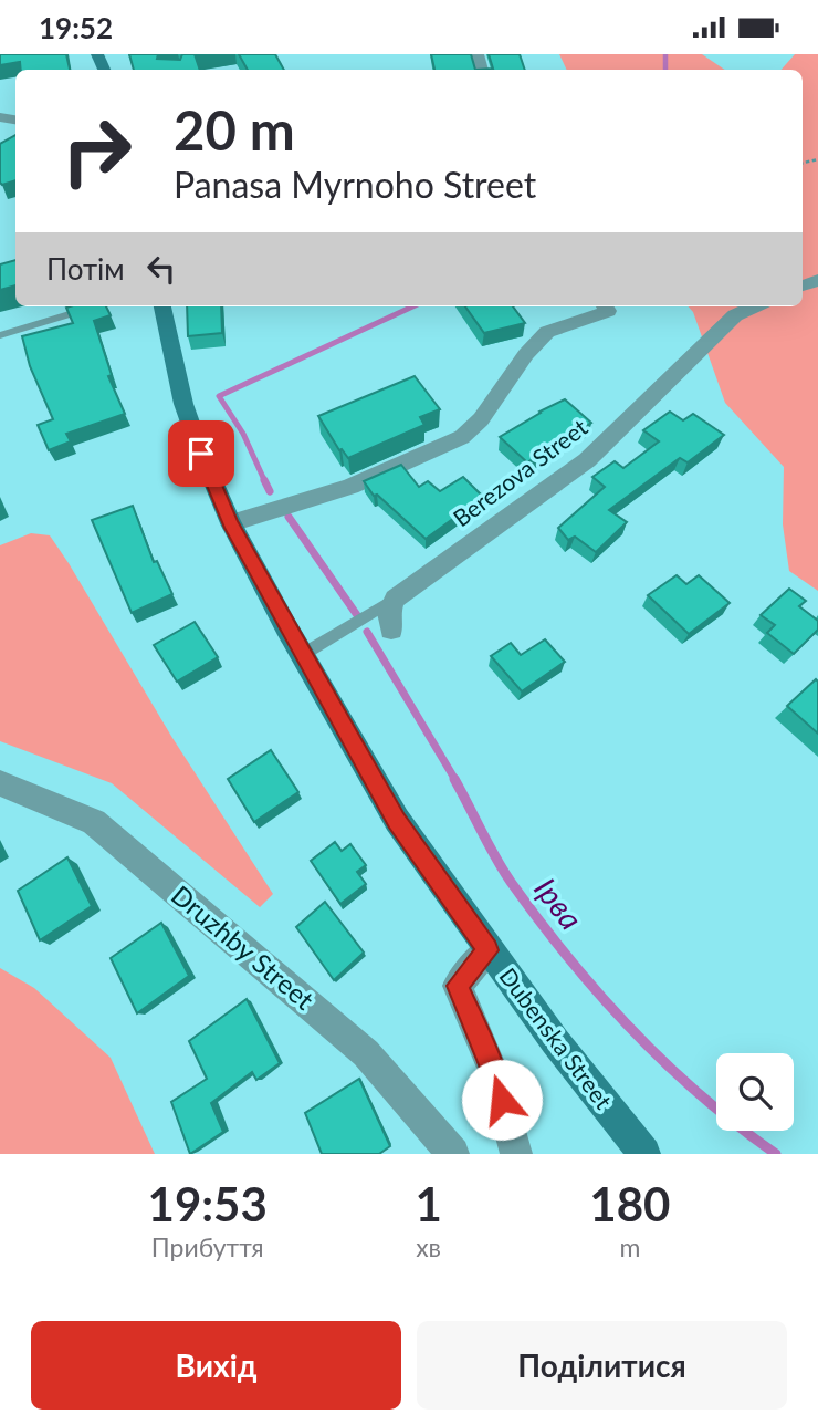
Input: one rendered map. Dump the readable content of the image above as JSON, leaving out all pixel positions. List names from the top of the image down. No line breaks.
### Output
{"streets":{"main road":["Dubenska Street"],"street":["Berezova Street","Druzhby Street"]},"water":["Ірва"],"page":{"status":"19:52","turn":["20 m","Panasa Myrnoho Street"],"then":"Потім","eta":["19:53","Прибуття","1","хв","180","m"],"buttons":["Вихід","Поділитися"]}}
